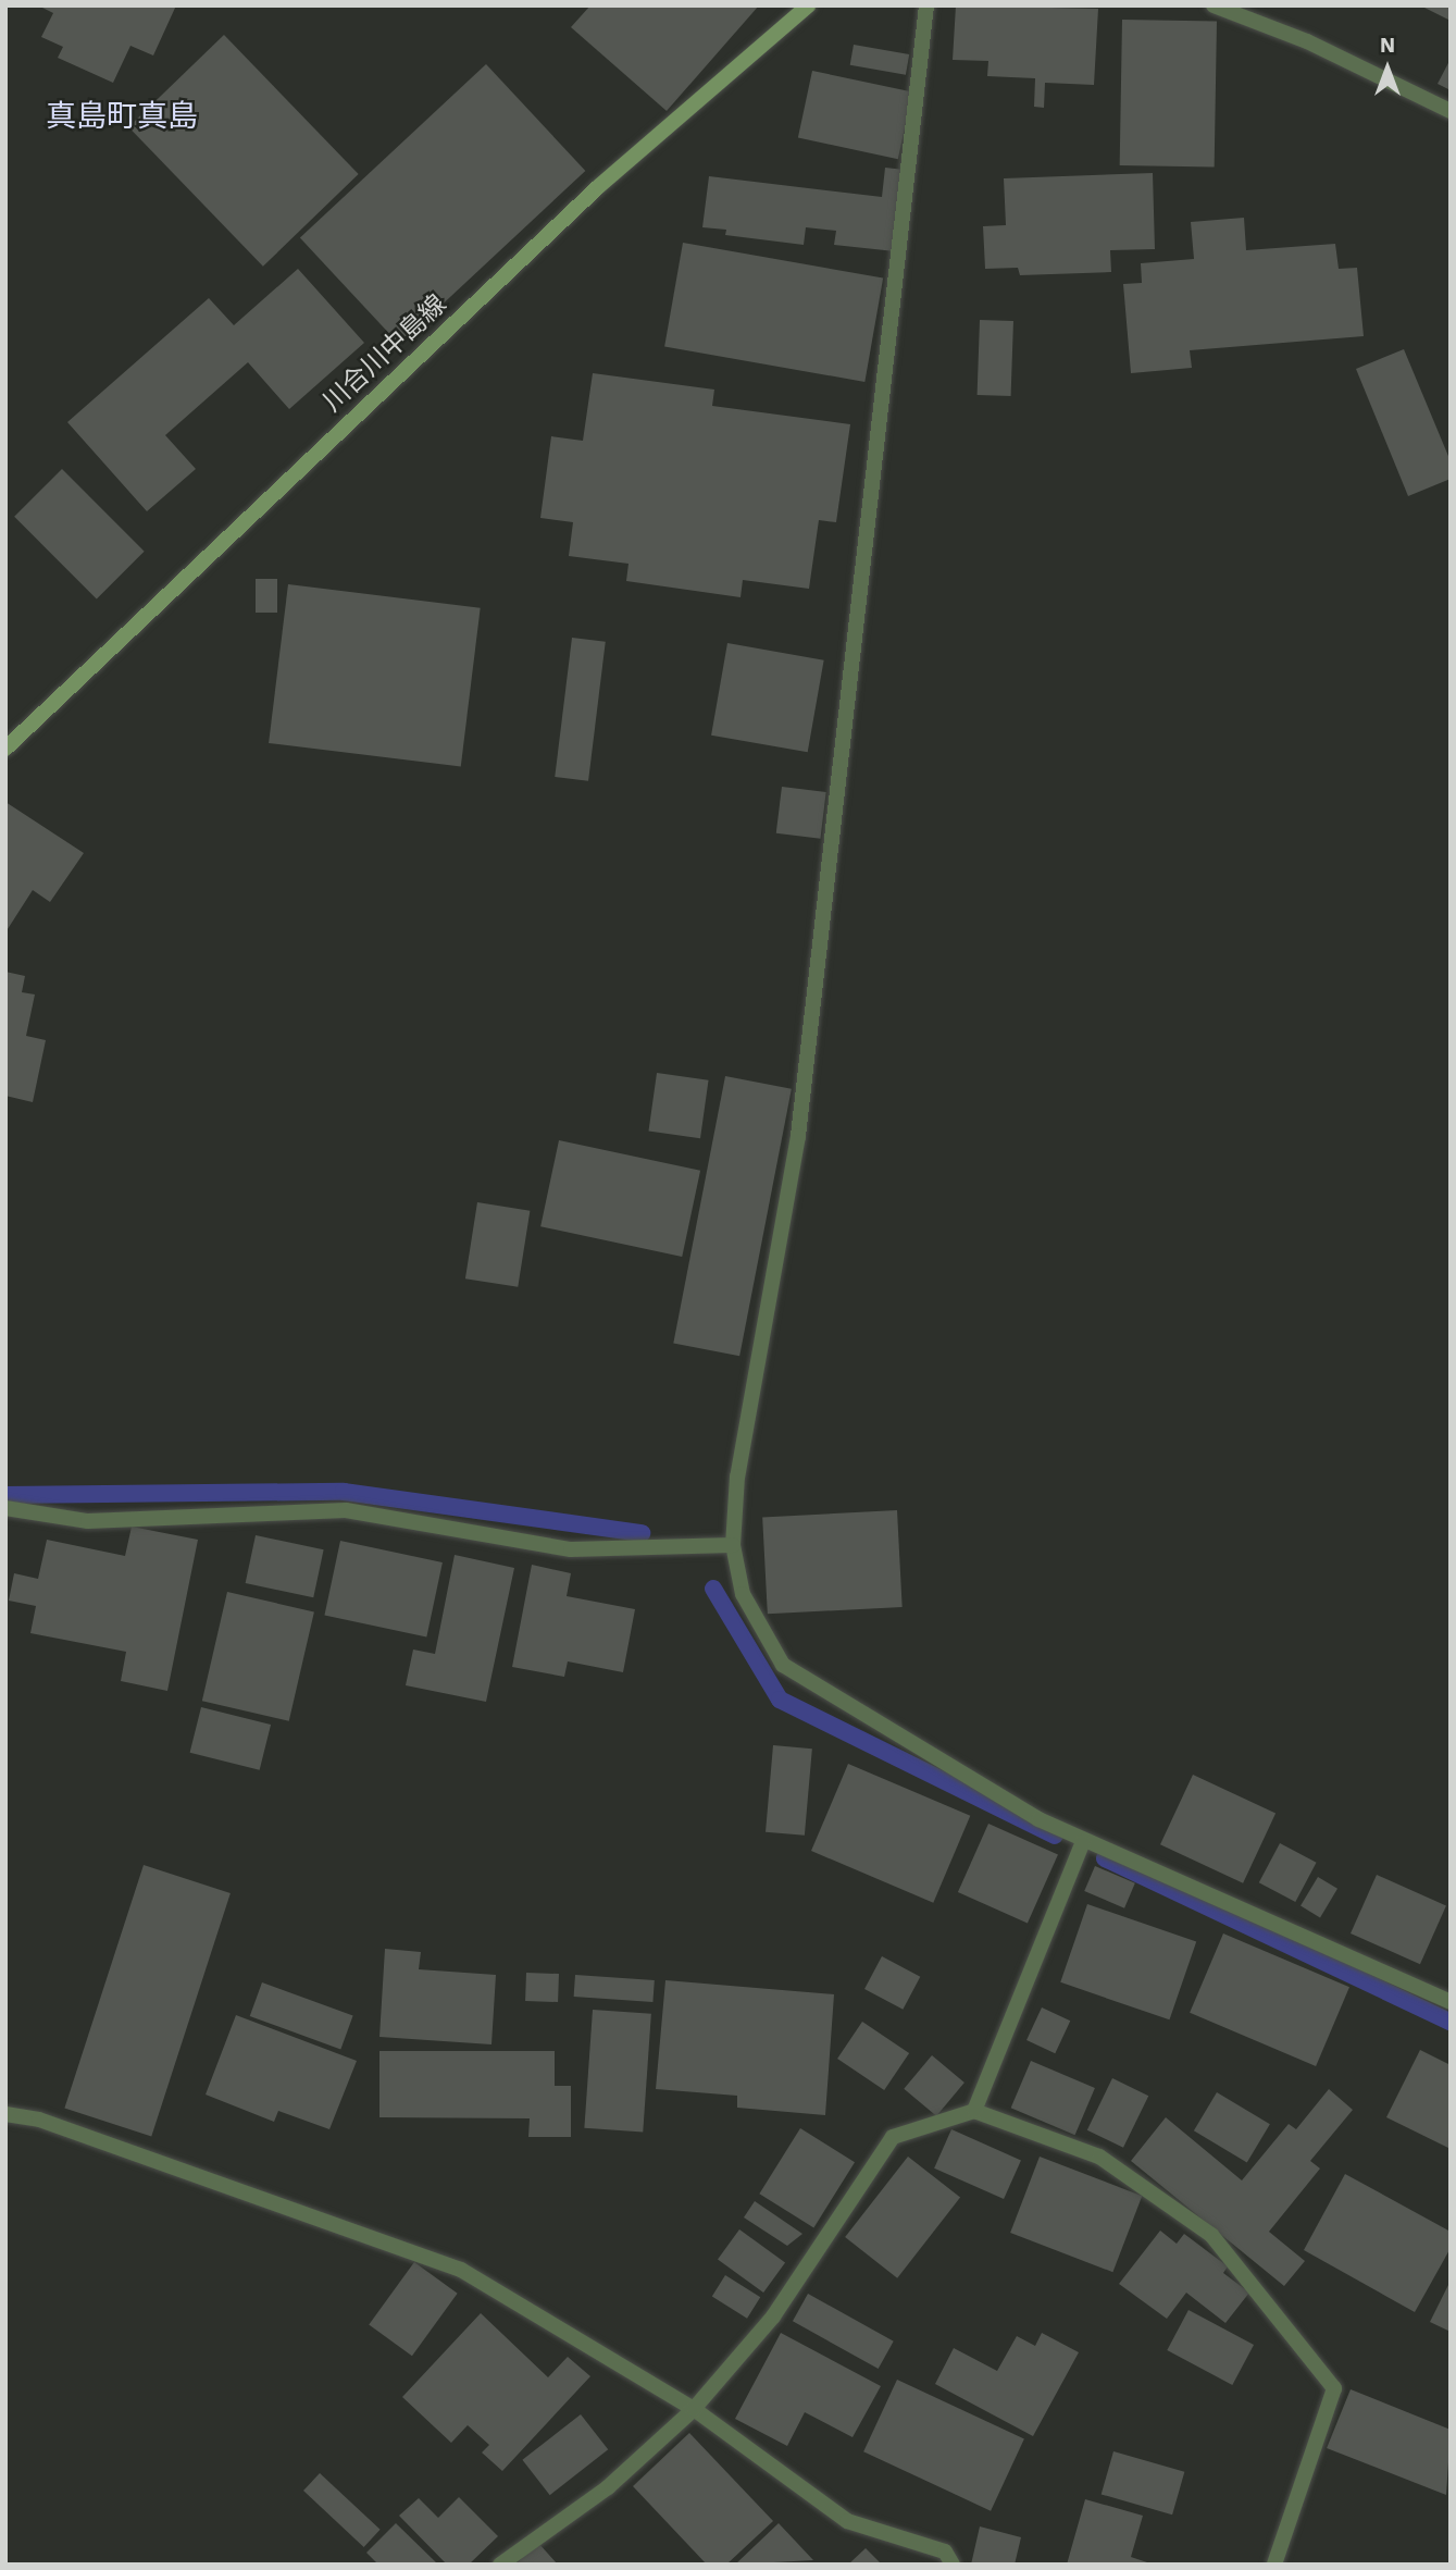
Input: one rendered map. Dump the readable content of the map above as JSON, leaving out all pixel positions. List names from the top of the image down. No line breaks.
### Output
{"streets":{"main road":["川合川中島線"]},"districts":["真島町真島"],"north":"top"}
